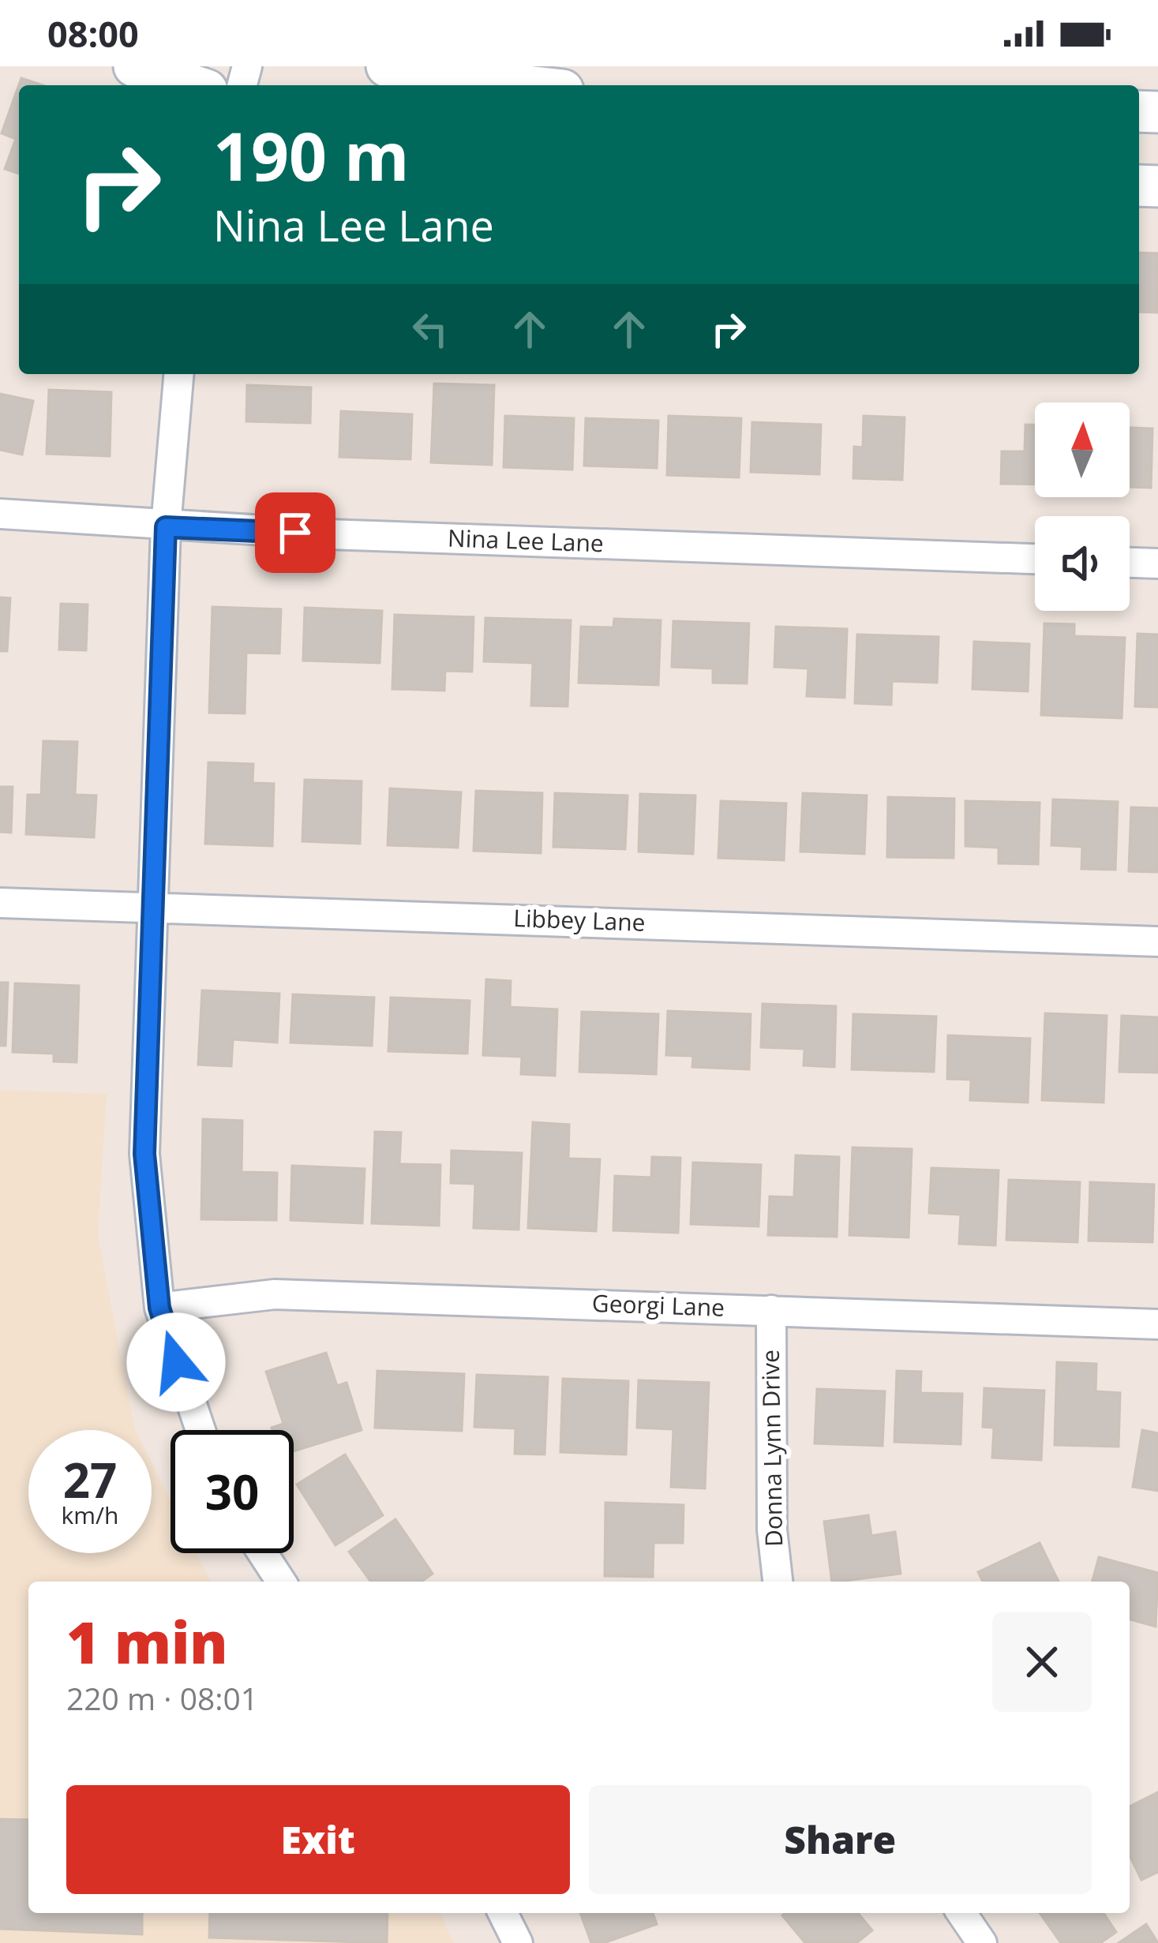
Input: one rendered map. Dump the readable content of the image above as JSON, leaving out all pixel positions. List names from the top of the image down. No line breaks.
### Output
{"streets":{"street":["Nina Lee Lane","Libbey Lane","Georgi Lane","Donna Lynn Drive"]},"crossings":[["Georgi Lane","Donna Lynn Drive"]],"north":"top","page":{"status":"08:00","turn":["190 m","Nina Lee Lane"],"speed":"27 km/h","limit":"30","heading":["1 min","220 m · 08:01"],"buttons":["Exit","Share"]}}
